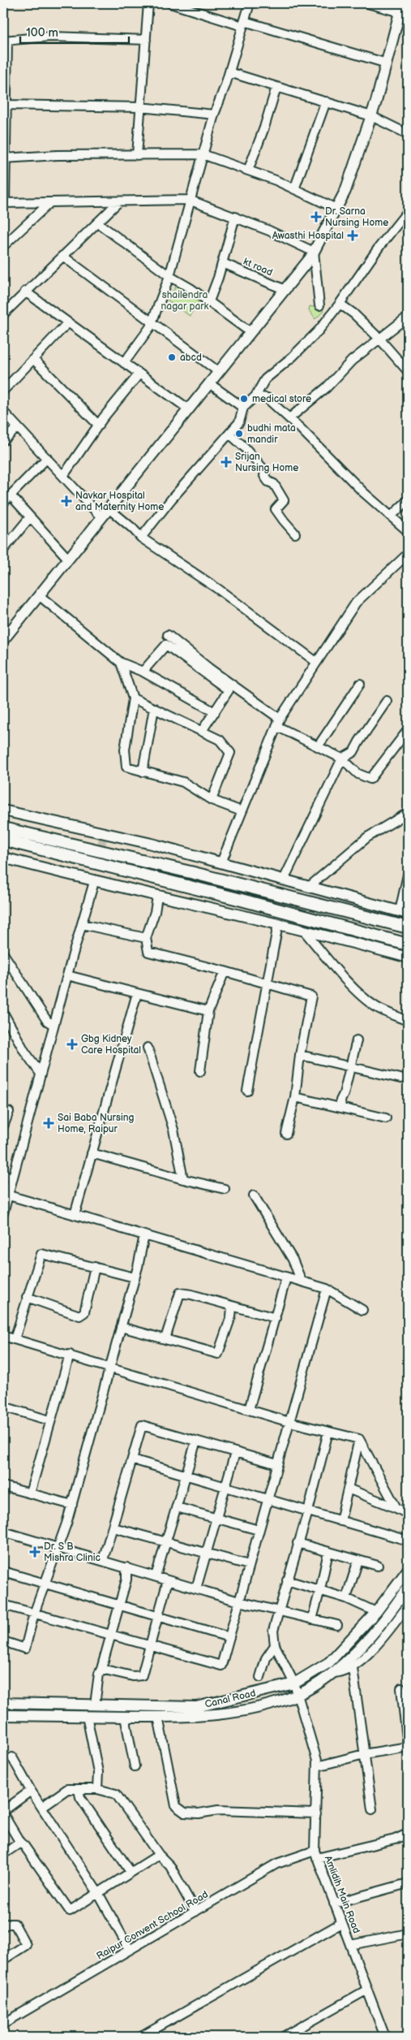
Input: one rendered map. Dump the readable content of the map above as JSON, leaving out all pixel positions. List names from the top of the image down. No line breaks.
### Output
{"streets":{"main road":["Canal Road"],"street":["kt road","Amlidih Main Road","Raipur Convent School Road"]},"crossings":[["Canal Road","Amlidih Main Road"],["Amlidih Main Road","Raipur Convent School Road"]],"parks":["shailendra nagar park"],"places":{"health":["Dr. Sarna Nursing Home","Awasthi Hospital","Srijan Nursing Home","Navkar Hospital and Maternity Home","Gbg Kidney Care Hospital","Sai Baba Nursing Home, Raipur","Dr. S B Mishra Clinic"],"other":["abcd","medical store","budhi mata mandir"]},"scale_bar":"100 m"}
